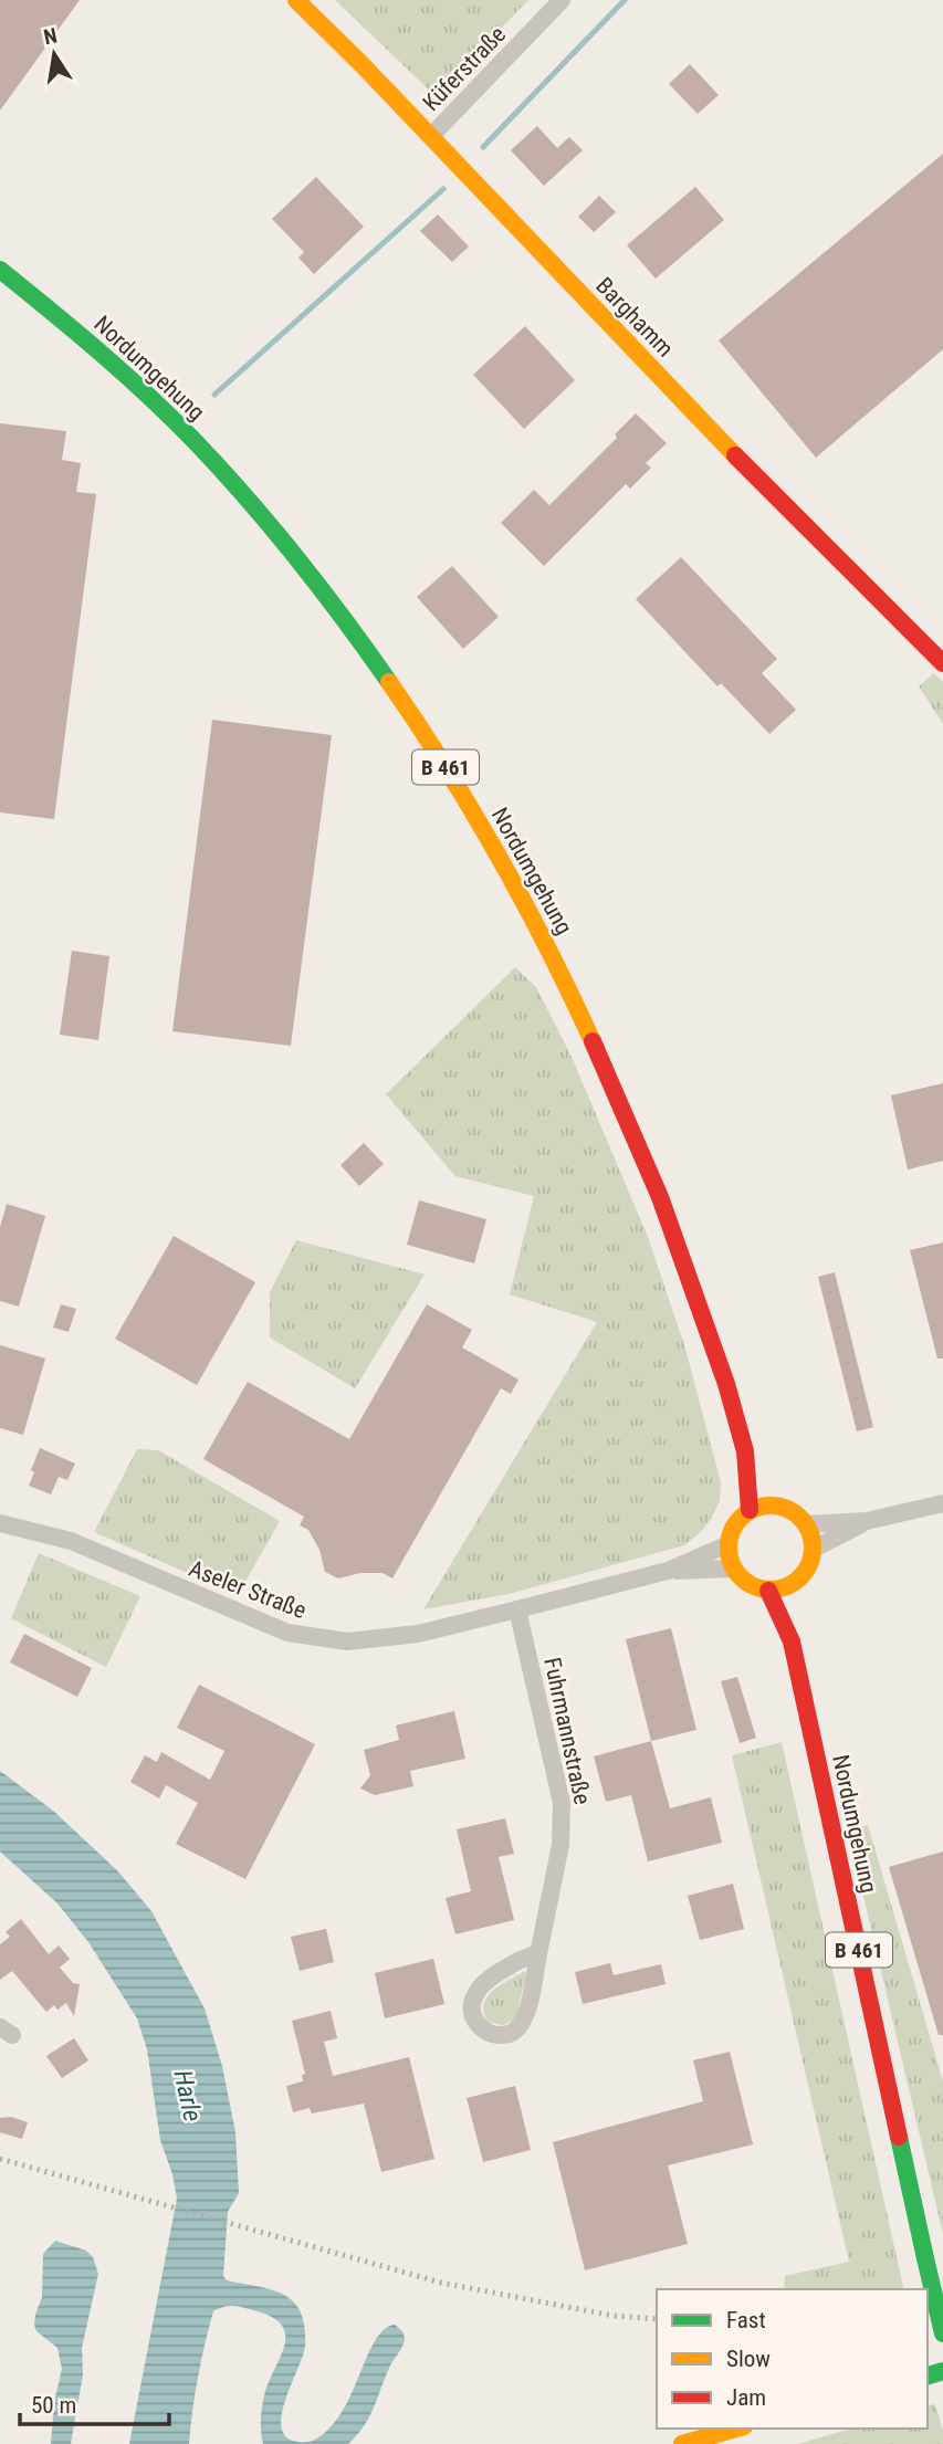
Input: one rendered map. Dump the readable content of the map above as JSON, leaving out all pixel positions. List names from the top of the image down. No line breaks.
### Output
{"streets":{"main road":["Barghamm","Nordumgehung","B 461"],"street":["Küferstraße","Aseler Straße","Fuhrmannstraße"]},"crossings":[["Küferstraße","Barghamm"],["Nordumgehung","Aseler Straße"],["Aseler Straße","Fuhrmannstraße"]],"water":["Harle"],"legend":["Fast","Slow","Jam"],"scale_bar":"50 m","north":"top"}
